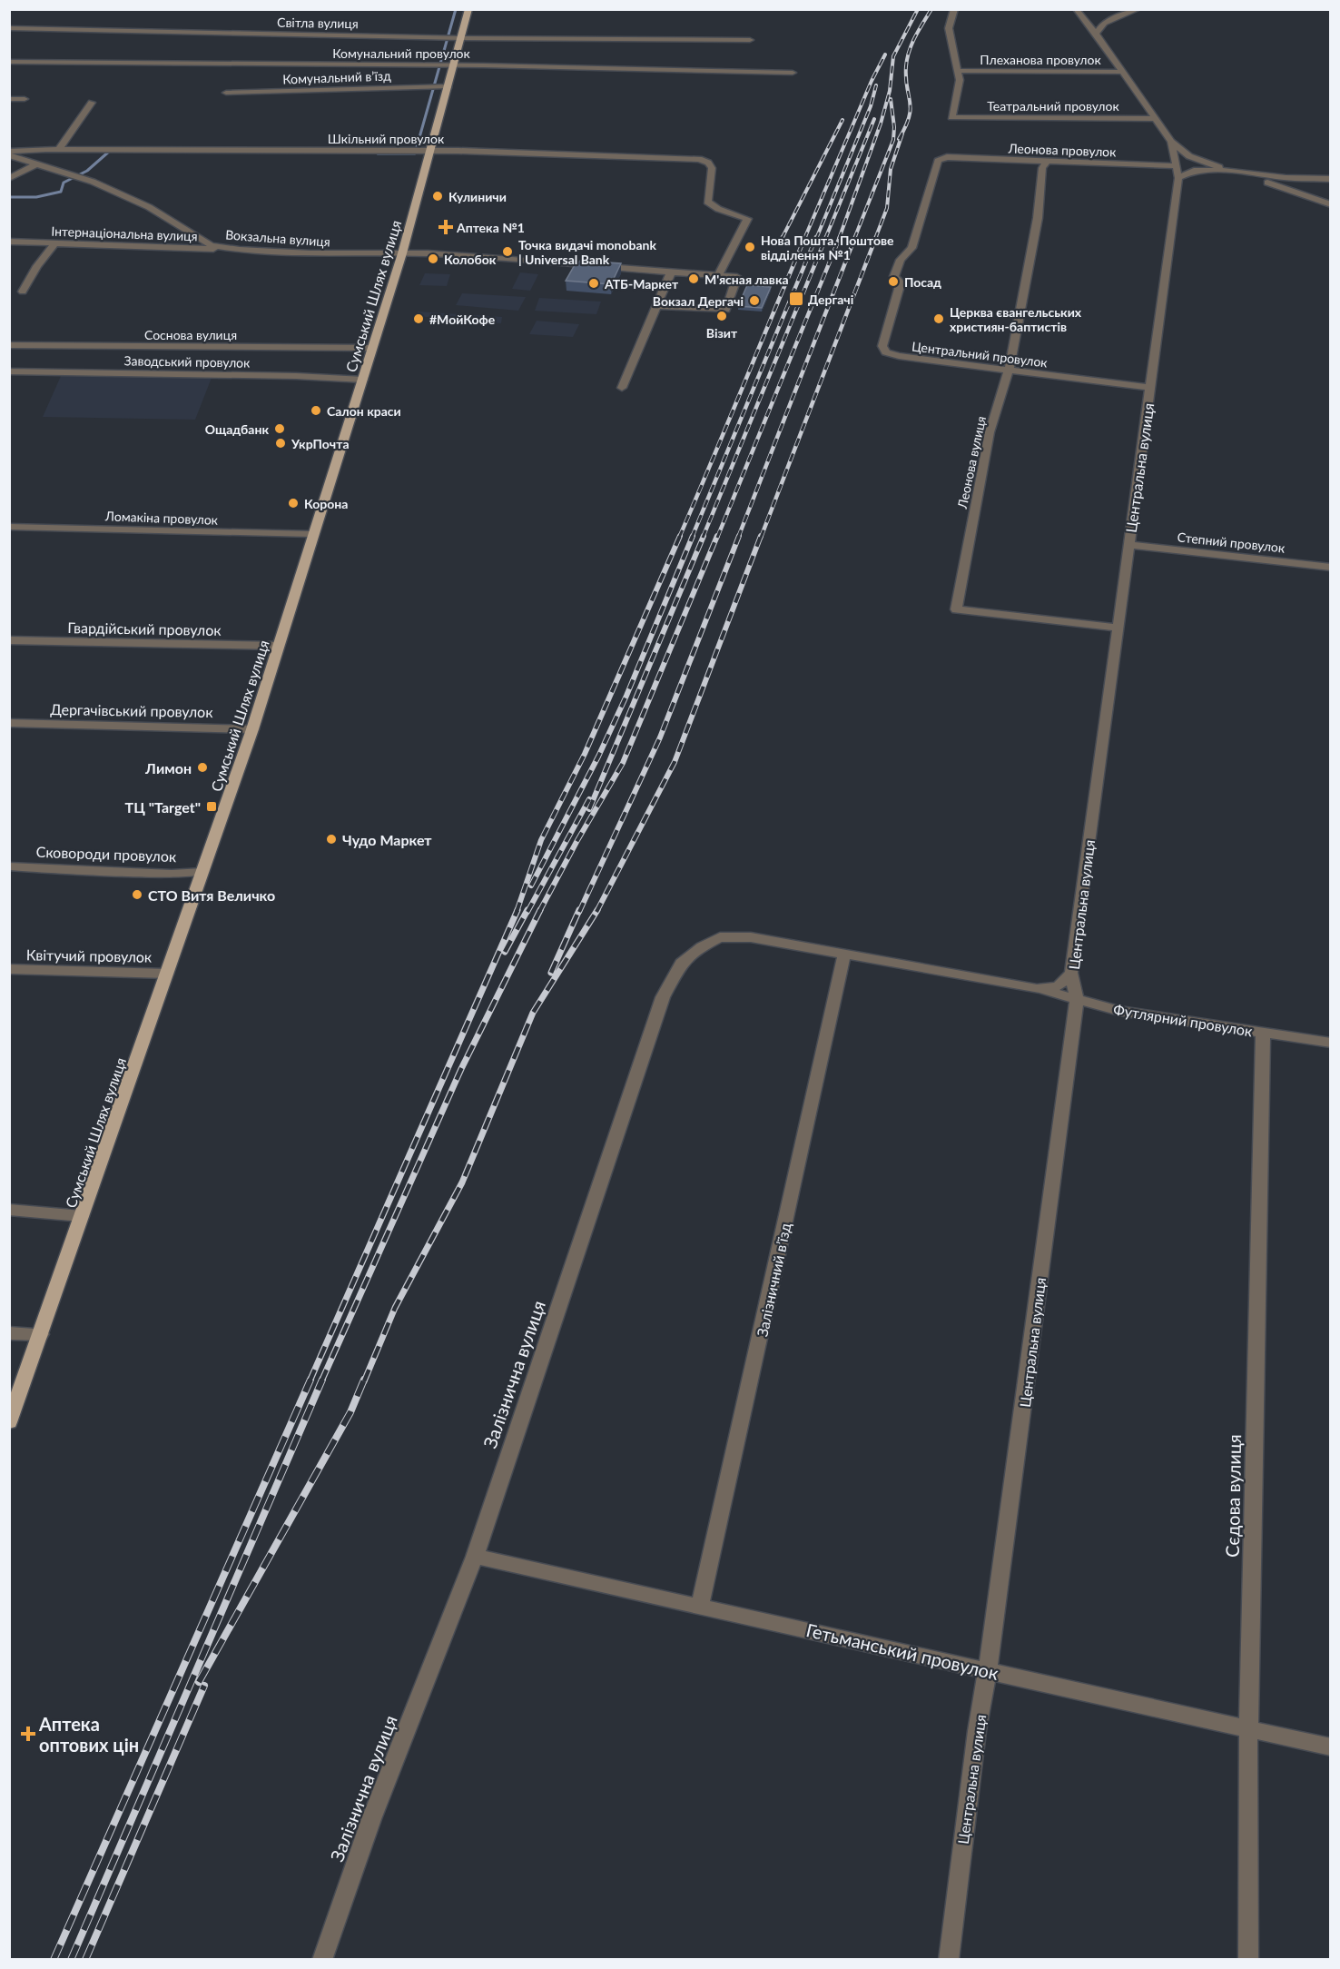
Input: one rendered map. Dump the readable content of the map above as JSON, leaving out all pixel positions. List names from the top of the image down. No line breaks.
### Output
{"streets":{"main road":["Сумський Шлях вулиця"],"street":["Світла вулиця","Комунальний провулок","Плеханова провулок","Комунальний в’їзд","Театральний провулок","Шкільний провулок","Леонова провулок","Інтернаціональна вулиця","Вокзальна вулиця","Соснова вулиця","Центральний провулок","Заводський провулок","Леонова вулиця","Центральна вулиця","Ломакіна провулок","Степний провулок","Гвардійський провулок","Дергачівський провулок","Сковороди провулок","Квітучий провулок","Футлярний провулок","Залізничний в’їзд","Залізнична вулиця","Сєдова вулиця","Гетьманський провулок"]},"crossings":[["Світла вулиця","Сумський Шлях вулиця"],["Комунальний провулок","Сумський Шлях вулиця"],["Плеханова провулок","Театральний провулок"],["Плеханова провулок","Центральна вулиця"],["Комунальний в’їзд","Сумський Шлях вулиця"],["Театральний провулок","Центральна вулиця"],["Шкільний провулок","Вокзальна вулиця"],["Шкільний провулок","Сумський Шлях вулиця"],["Леонова провулок","Центральний провулок"],["Леонова провулок","Леонова вулиця"],["Леонова провулок","Центральна вулиця"],["Інтернаціональна вулиця","Вокзальна вулиця"],["Вокзальна вулиця","Сумський Шлях вулиця"],["Сумський Шлях вулиця","Соснова вулиця"],["Сумський Шлях вулиця","Заводський провулок"],["Сумський Шлях вулиця","Ломакіна провулок"],["Сумський Шлях вулиця","Гвардійський провулок"],["Сумський Шлях вулиця","Дергачівський провулок"],["Сумський Шлях вулиця","Сковороди провулок"],["Сумський Шлях вулиця","Квітучий провулок"],["Центральний провулок","Леонова вулиця"],["Центральний провулок","Центральна вулиця"],["Леонова вулиця","Центральна вулиця"],["Центральна вулиця","Степний провулок"],["Центральна вулиця","Футлярний провулок"],["Центральна вулиця","Гетьманський провулок"],["Футлярний провулок","Залізнична вулиця"],["Футлярний провулок","Сєдова вулиця"],["Залізничний в’їзд","Залізнична вулиця"],["Залізничний в’їзд","Гетьманський провулок"],["Залізнична вулиця","Гетьманський провулок"],["Сєдова вулиця","Гетьманський провулок"]],"places":{"other":["Кулиничи","Нова Пошта. Поштове відділення №1","Точка видачі monobank | Universal Bank","Колобок","М'ясная лавка","Посад","АТБ-Маркет","Вокзал Дергачі","Візит","#МойКофе","Церква євангельських християн-баптистів","Салон краси","Ощадбанк","УкрПочта","Корона","Лимон","Чудо Маркет","СТО Витя Величко"],"health":["Аптека №1","Аптека оптових цін"],"transit":["Дергачі","ТЦ \"Target\""]}}
